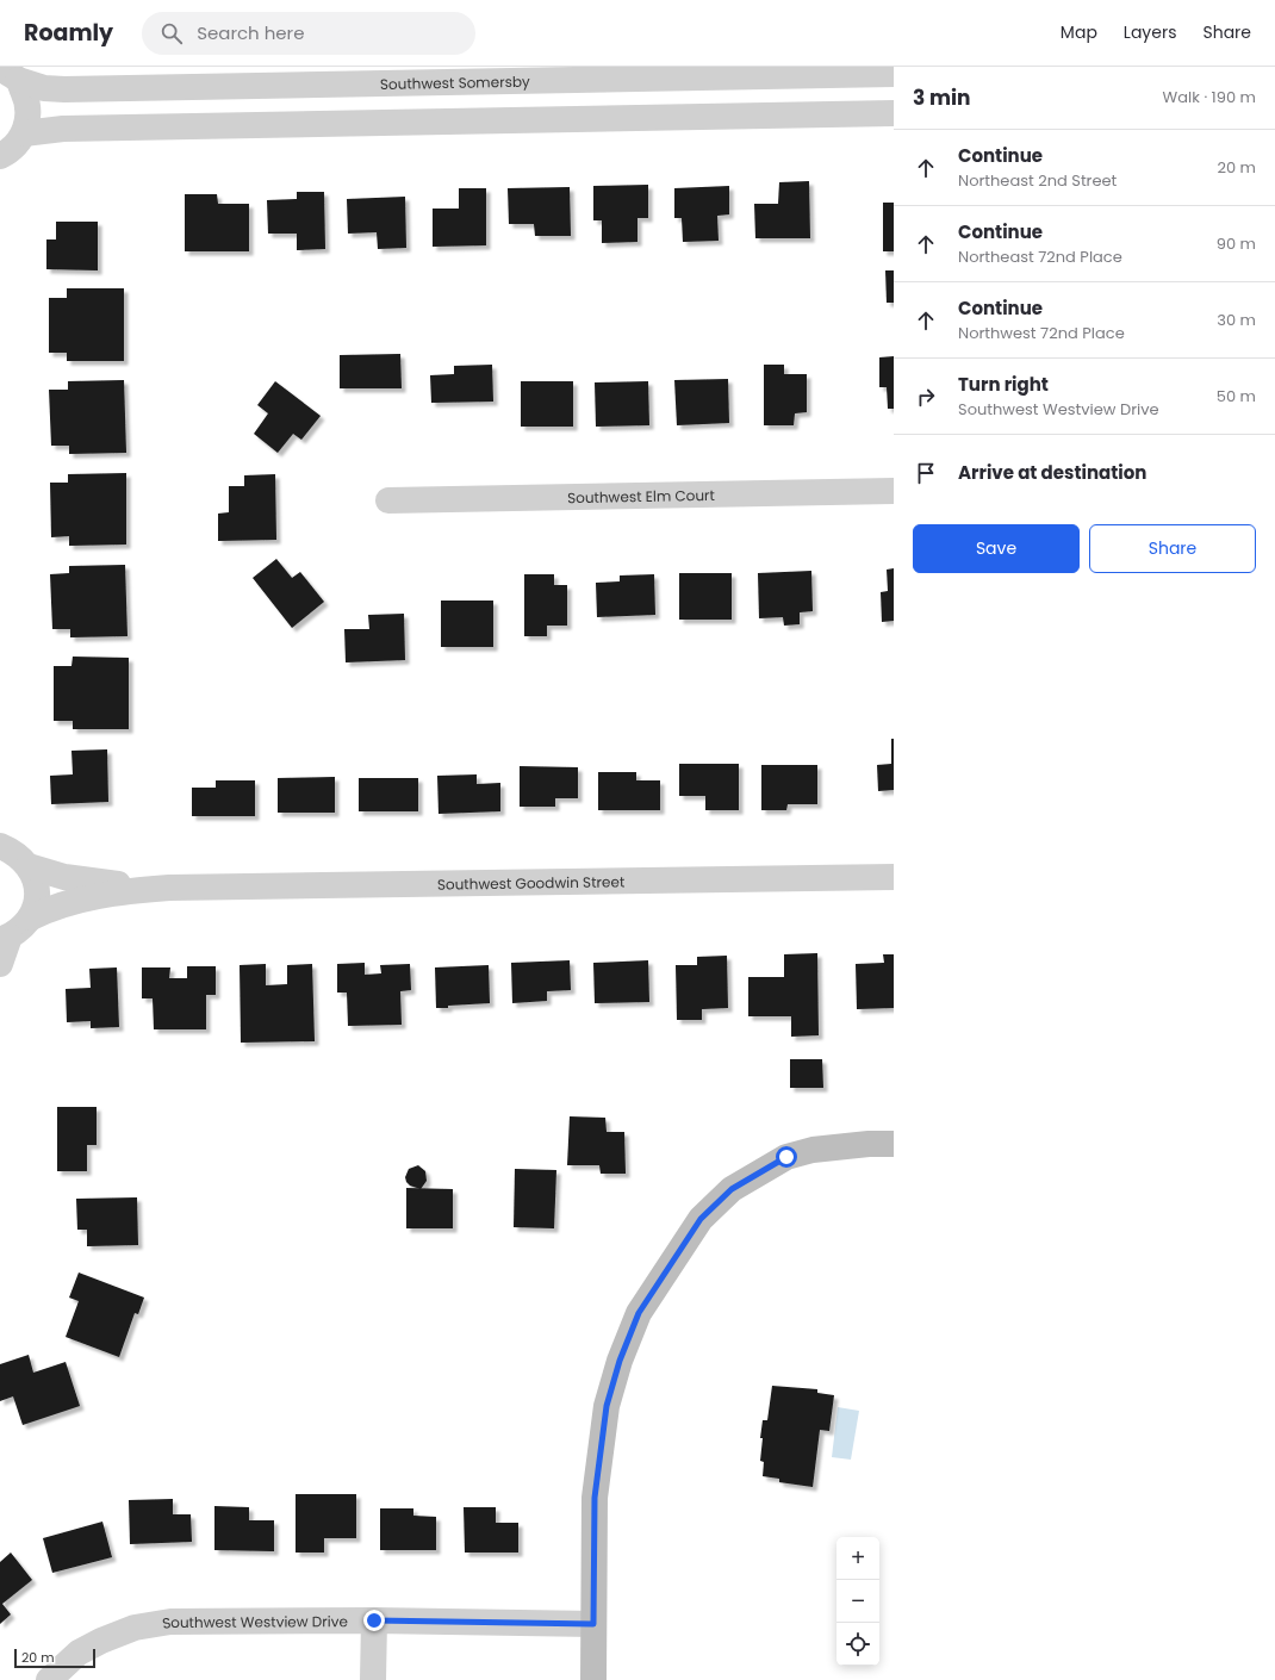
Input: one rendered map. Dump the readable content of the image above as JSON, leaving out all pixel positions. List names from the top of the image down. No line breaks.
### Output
{"streets":{"street":["Southwest Somersby","Southwest Elm Court","Southwest Goodwin Street","Southwest Westview Drive"]},"scale_bar":"20 m","page":{"header":"Roamly","search":"Search here","nav":["Map","Layers","Share"],"heading":["3 min","Walk · 190 m"],"list":[["Continue","Northeast 2nd Street","20 m"],["Continue","Northeast 72nd Place","90 m"],["Continue","Northwest 72nd Place","30 m"],["Turn right","Southwest Westview Drive","50 m"],"Arrive at destination"],"buttons":["Save","Share"],"map_buttons":["+","−"],"scale":"20 m"}}
